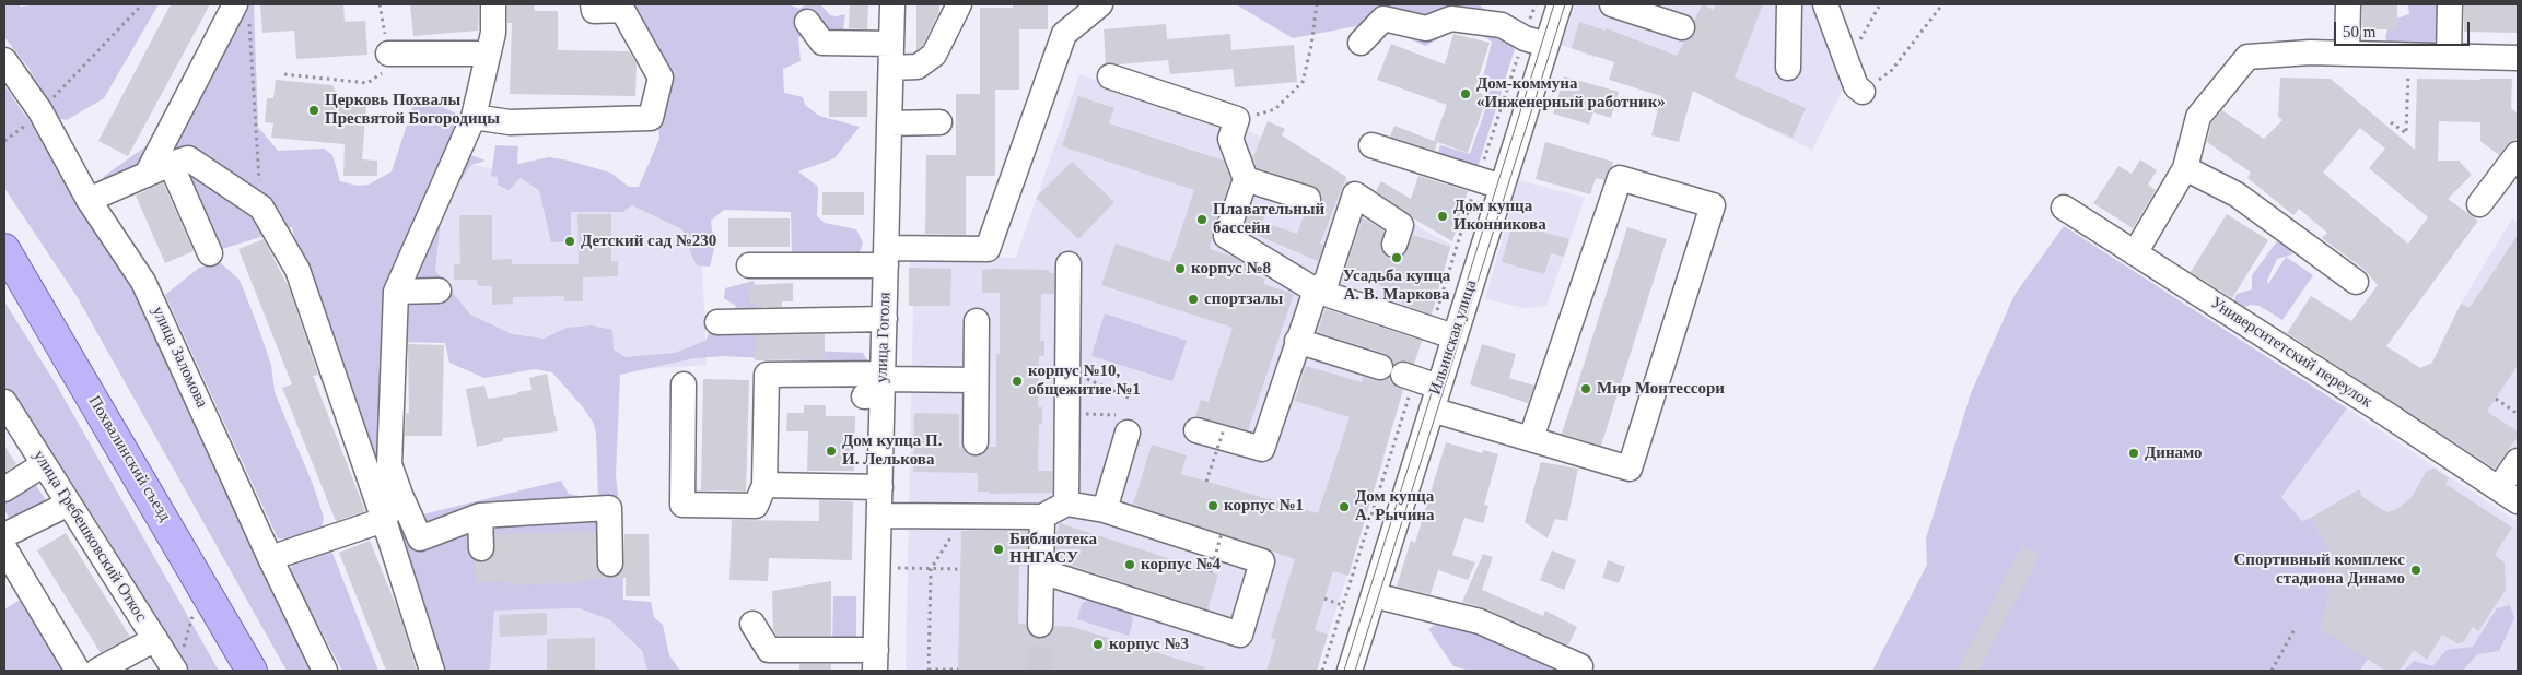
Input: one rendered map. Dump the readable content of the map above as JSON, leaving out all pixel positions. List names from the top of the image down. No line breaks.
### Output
{"streets":{"main road":["Похвалинский съезд"],"street":["улица Гоголя","Ильинская улица","Университетский переулок","улица Заломова","улица Гребешковский Откос"]},"places":["Дом-коммуна «Инженерный работник»","Церковь Похвалы Пресвятой Богородицы","Дом купца Иконникова","Плавательный бассейн","Детский сад №230","Усадьба купца А. В. Маркова","корпус №8","спортзалы","корпус №10, общежитие №1","Мир Монтессори","Дом купца П. И. Лелькова","Динамо","корпус №1","Дом купца А. Рычина","Библиотека ННГАСУ","корпус №4","Спортивный комплекс стадиона Динамо","корпус №3"],"scale_bar":"50 m"}
